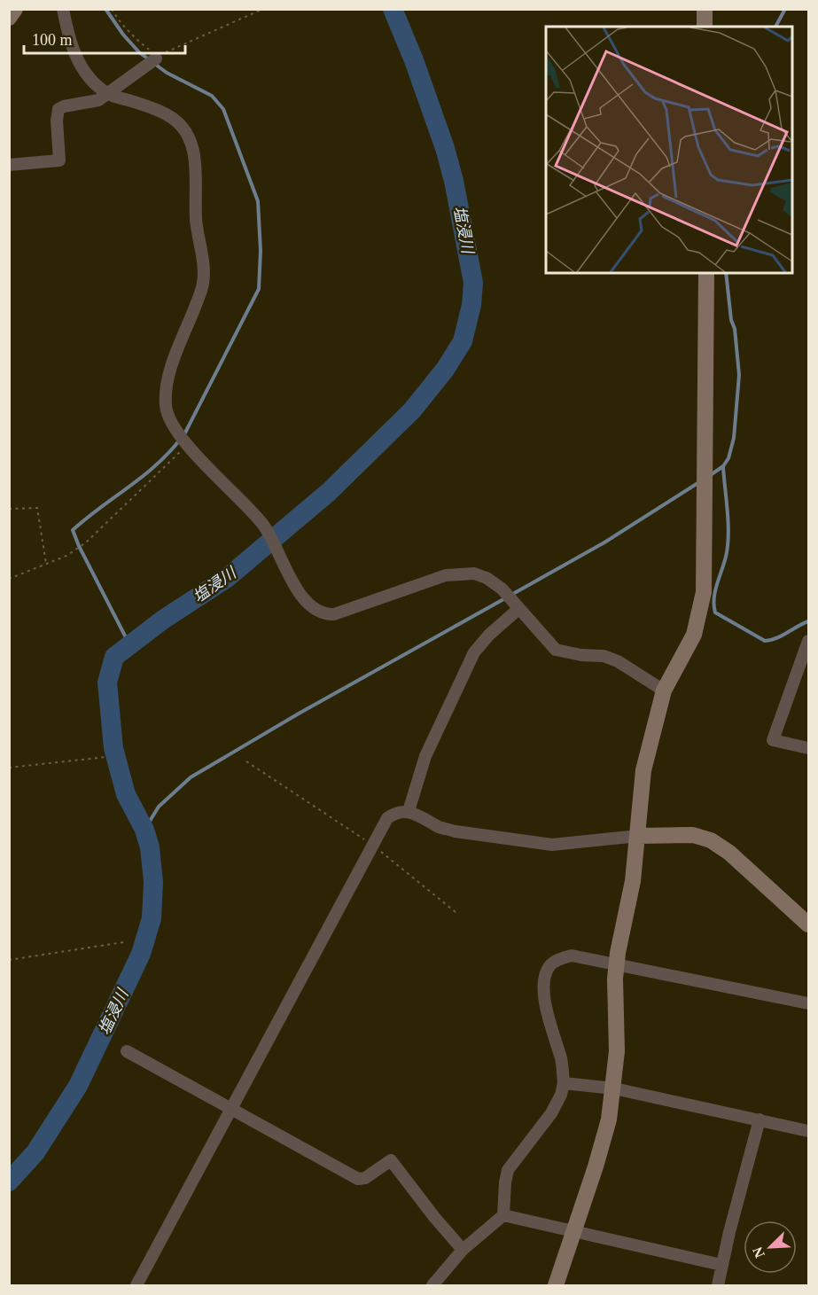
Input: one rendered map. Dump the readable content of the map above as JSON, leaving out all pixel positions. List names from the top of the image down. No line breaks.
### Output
{"water":["塩浸川"],"scale_bar":"100 m","north":"bottom left"}
